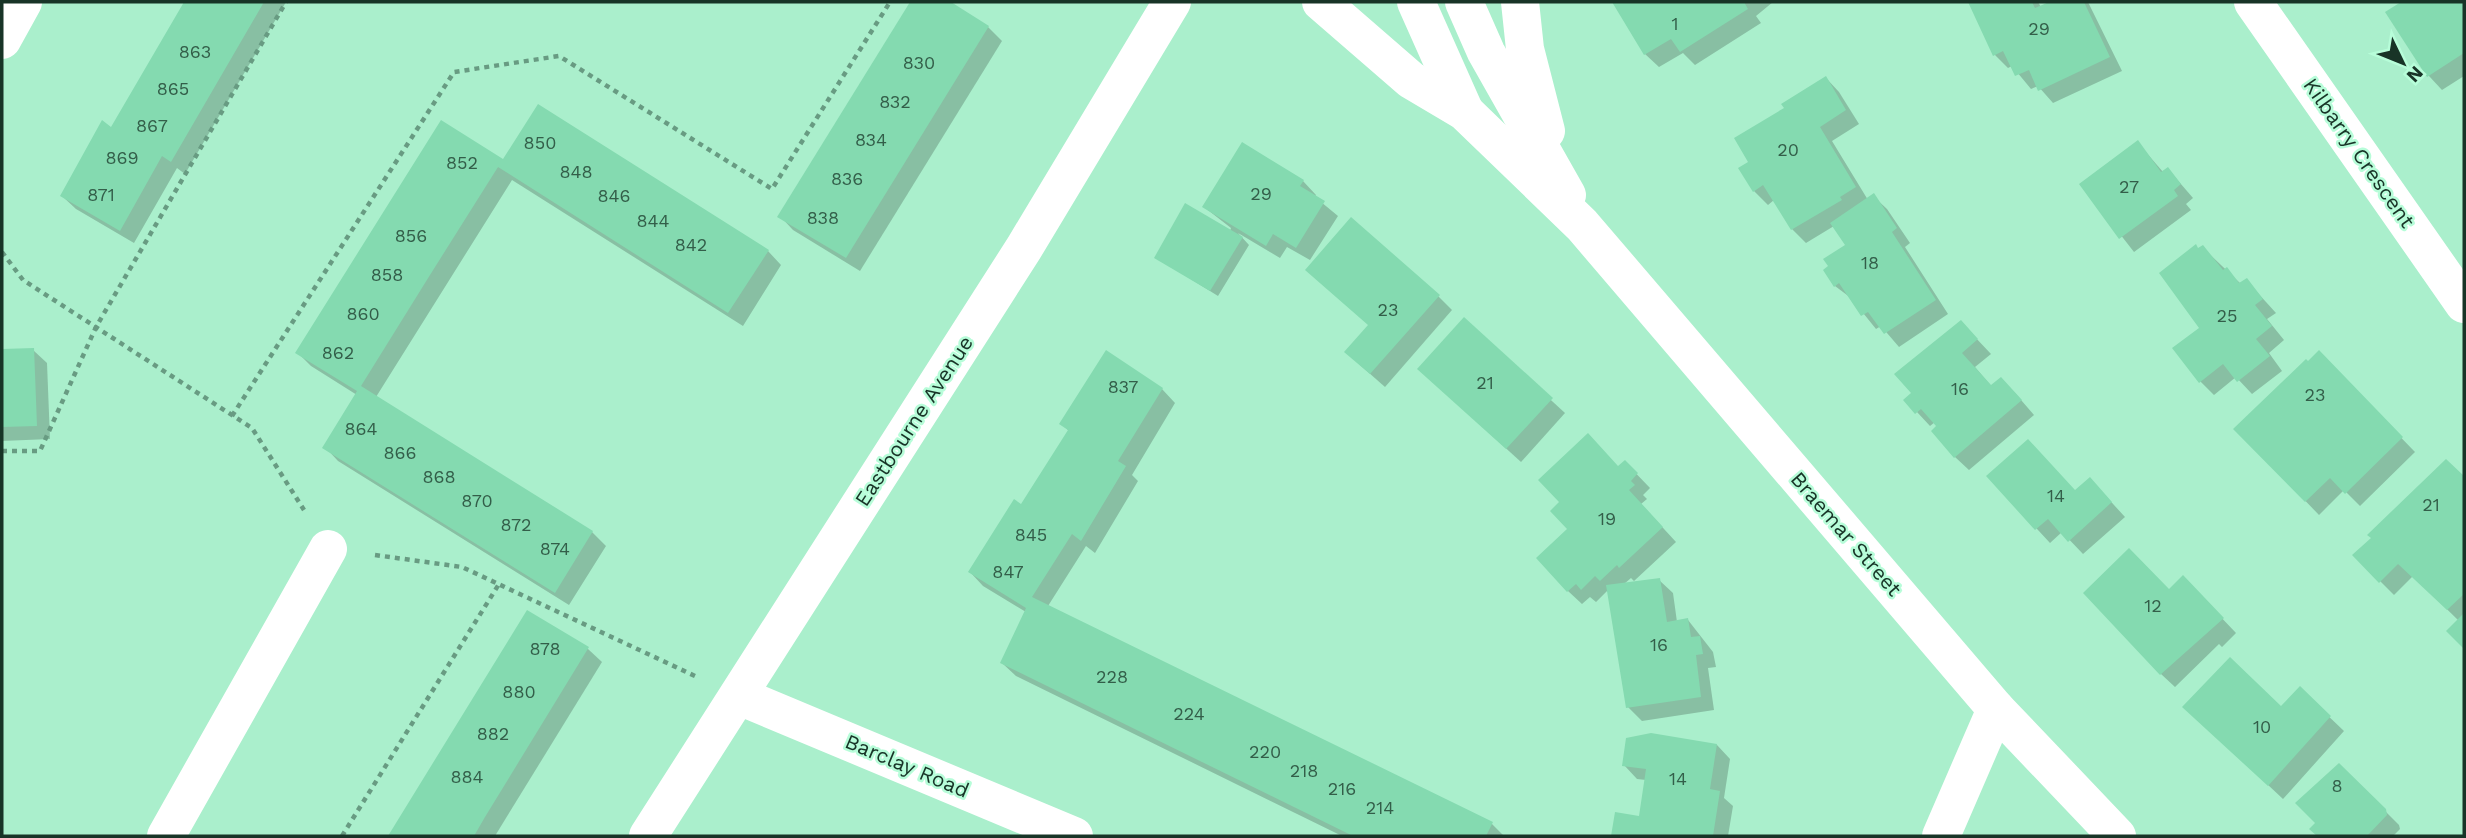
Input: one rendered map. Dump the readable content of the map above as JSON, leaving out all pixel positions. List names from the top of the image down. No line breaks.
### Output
{"streets":{"street":["Kilbarry Crescent","Eastbourne Avenue","Braemar Street","Barclay Road"]},"crossings":[["Eastbourne Avenue","Barclay Road"]],"house_numbers":["1","29","863","830","865","832","867","834","850","20","869","852","848","836","27","29","871","846","838","844","856","842","18","858","23","860","25","862","21","837","16","23","864","866","868","14","870","21","19","872","845","874","847","12","16","878","228","880","224","10","882","220","218","884","14","8","216","214"],"north":"bottom right"}
